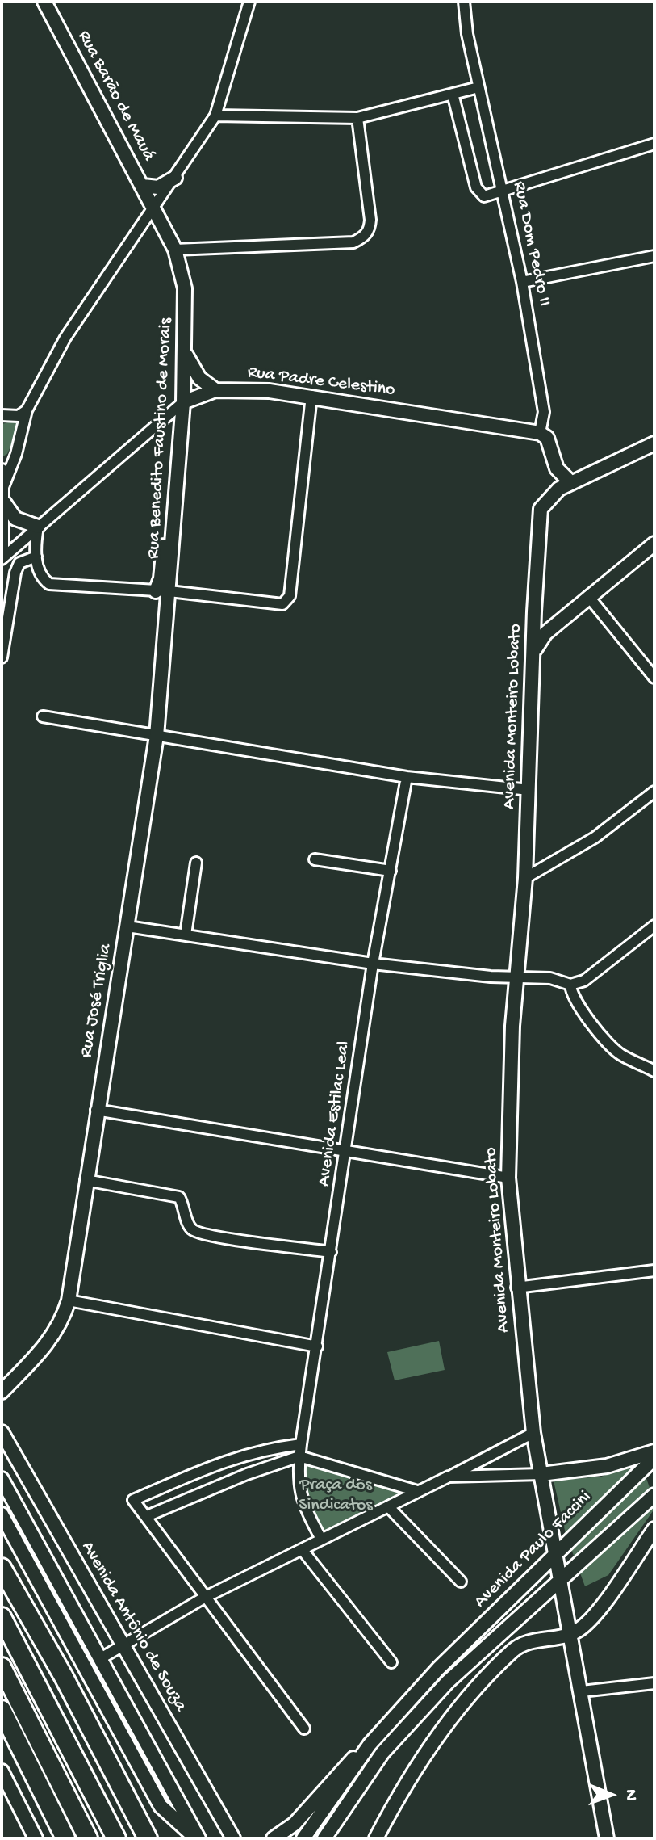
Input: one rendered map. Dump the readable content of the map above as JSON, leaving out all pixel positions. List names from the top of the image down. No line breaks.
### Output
{"streets":{"main road":["Rua Barão de Mauá","Rua Padre Celestino","Rua Benedito Faustino de Morais","Avenida Monteiro Lobato","Rua José Triglia","Avenida Paulo Faccini","Avenida Antônio de Souza"],"street":["Rua Dom Pedro II","Avenida Estilac Leal"]},"crossings":[["Rua Barão de Mauá","Rua Benedito Faustino de Morais"],["Rua Dom Pedro II","Rua Padre Celestino"],["Rua Padre Celestino","Rua Benedito Faustino de Morais"],["Rua Benedito Faustino de Morais","Rua José Triglia"],["Avenida Monteiro Lobato","Avenida Paulo Faccini"]],"parks":["Praça dos Sindicatos"],"north":"right"}
